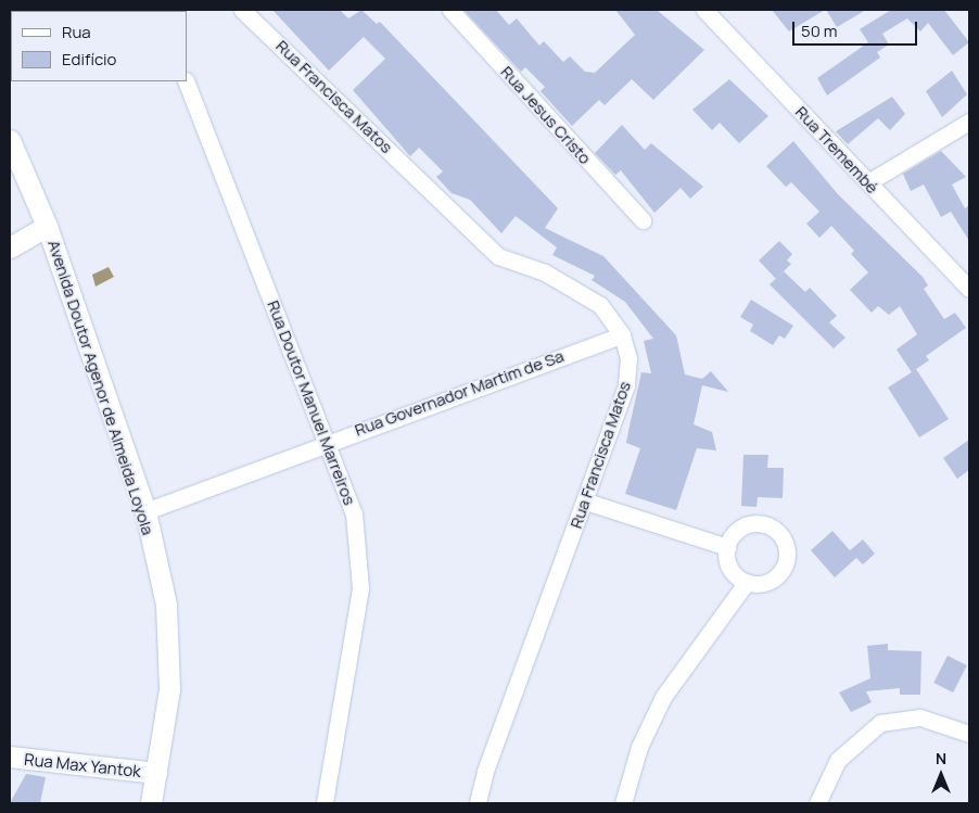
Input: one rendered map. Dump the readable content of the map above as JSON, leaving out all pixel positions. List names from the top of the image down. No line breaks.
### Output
{"streets":{"street":["Rua Francisca Matos","Rua Jesus Cristo","Rua Tremembé","Avenida Doutor Agenor de Almeida Loyola","Rua Governador Martim de Sa","Rua Doutor Manuel Marreiros","Rua Max Yantok"]},"crossings":[["Rua Francisca Matos","Rua Governador Martim de Sa"],["Avenida Doutor Agenor de Almeida Loyola","Rua Governador Martim de Sa"],["Avenida Doutor Agenor de Almeida Loyola","Rua Max Yantok"],["Rua Governador Martim de Sa","Rua Doutor Manuel Marreiros"]],"legend":["Rua","Edifício"],"scale_bar":"50 m","north":"top"}
